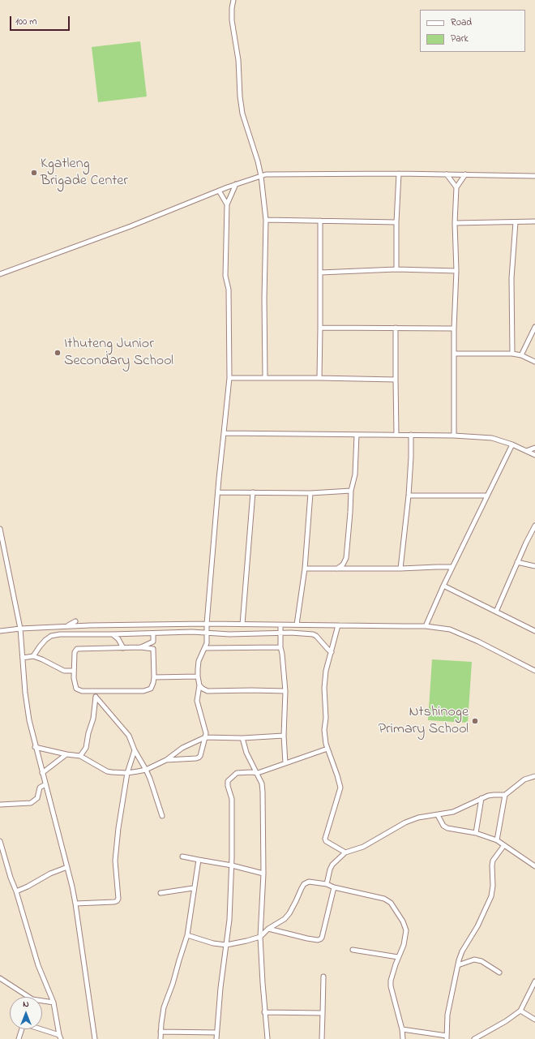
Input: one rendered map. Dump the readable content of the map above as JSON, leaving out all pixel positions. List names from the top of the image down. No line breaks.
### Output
{"places":["Kgatleng Brigade Center","Ithuteng Junior Secondary School","Ntshinoge Primary School"],"legend":["Road","Park"],"scale_bar":"100 m","north":"top"}
